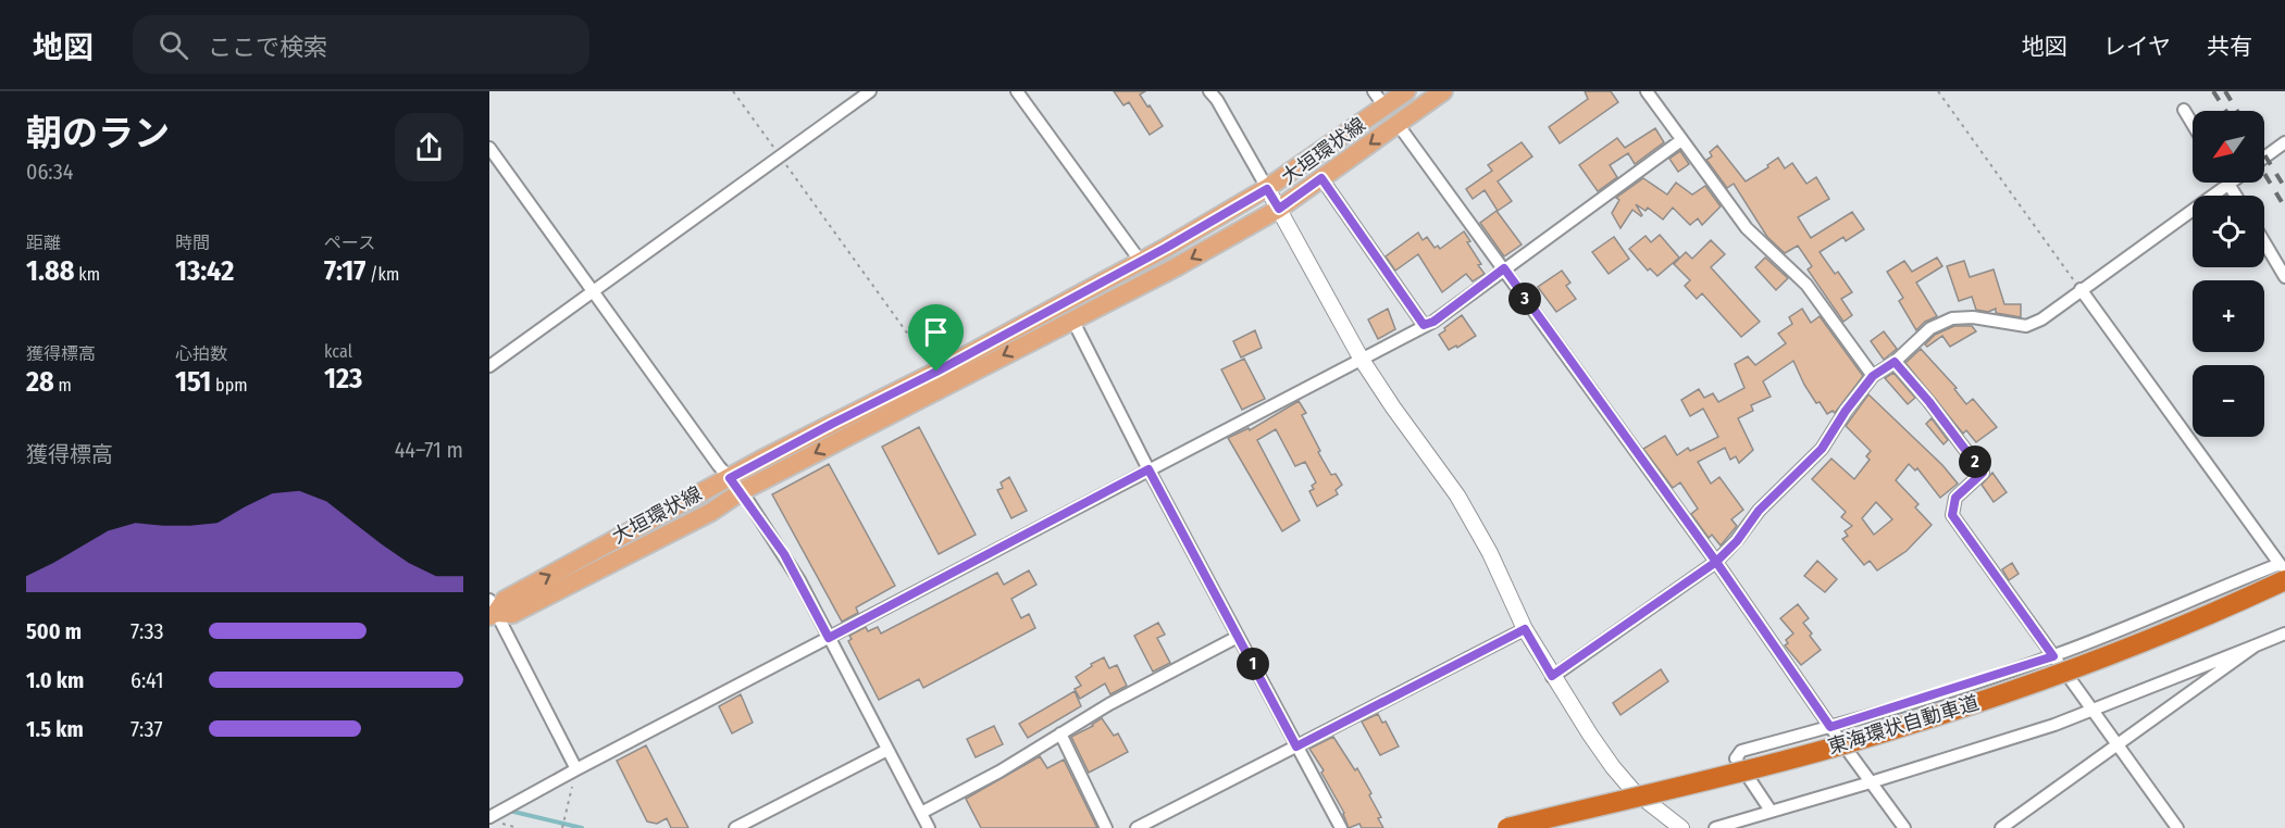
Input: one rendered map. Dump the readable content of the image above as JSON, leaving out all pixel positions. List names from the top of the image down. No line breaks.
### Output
{"streets":{"highway":["東海環状自動車道"],"main road":["大垣環状線"]},"north":"bottom left","page":{"header":"地図","search":"ここで検索","nav":["地図","レイヤ","共有"],"heading":["朝のラン","06:34"],"map_buttons":["+","−"],"stats":[["距離","1.88 km"],["時間","13:42"],["ペース","7:17 /km"],["獲得標高","28 m"],["心拍数","151 bpm"],["kcal","123"]],"pins":["3","2","1"],"chart":["獲得標高","44–71 m"],"list":[{"name":"500 m","note":"7:33"},{"name":"1.0 km","note":"6:41"},{"name":"1.5 km","note":"7:37"}]}}
